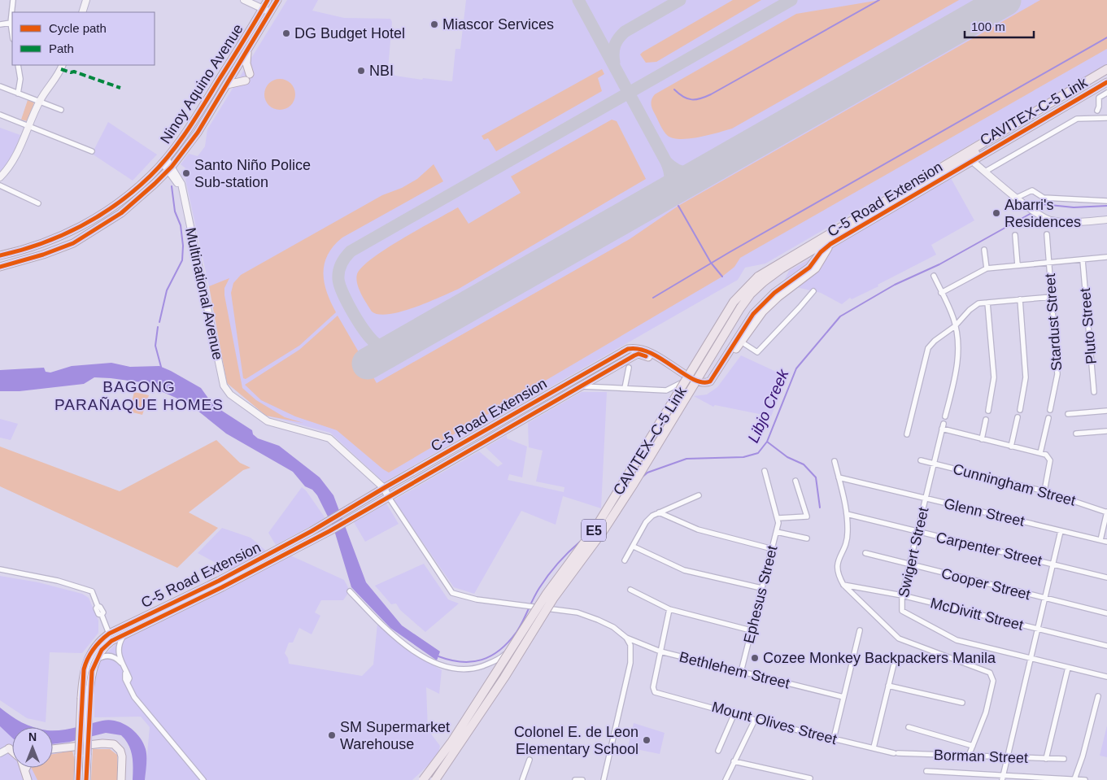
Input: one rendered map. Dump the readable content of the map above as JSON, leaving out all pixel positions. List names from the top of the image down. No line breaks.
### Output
{"streets":{"highway":["CAVITEX–C-5 Link","E5"],"main road":["Ninoy Aquino Avenue","CAVITEX-C-5 Link","C-5 Road Extension"],"street":["Multinational Avenue","Stardust Street","Pluto Street","Cunningham Street","Glenn Street","Carpenter Street","Swigert Street","Cooper Street","Ephesus Street","McDivitt Street","Bethlehem Street","Mount Olives Street","Borman Street"]},"crossings":[["Ninoy Aquino Avenue","Multinational Avenue"],["CAVITEX-C-5 Link","C-5 Road Extension"],["C-5 Road Extension","Multinational Avenue"],["Multinational Avenue","Bethlehem Street"],["Cunningham Street","Glenn Street"],["Cunningham Street","Swigert Street"],["Glenn Street","Swigert Street"],["Carpenter Street","Swigert Street"],["Swigert Street","Cooper Street"],["Swigert Street","McDivitt Street"],["Ephesus Street","Bethlehem Street"],["Bethlehem Street","Mount Olives Street"],["Mount Olives Street","Borman Street"]],"districts":["BAGONG PARAÑAQUE HOMES"],"water":["Libjo Creek"],"places":["Miascor Services","DG Budget Hotel","NBI","Santo Niño Police Sub-station","Abarri's Residences","Cozee Monkey Backpackers Manila","SM Supermarket Warehouse","Colonel E. de Leon Elementary School"],"legend":["Cycle path","Path"],"scale_bar":"100 m","north":"top"}
